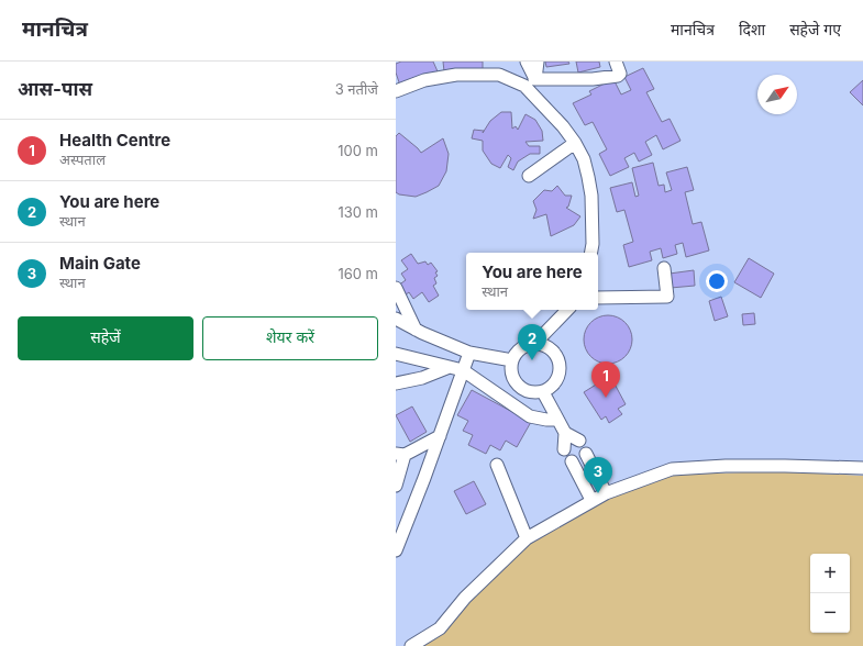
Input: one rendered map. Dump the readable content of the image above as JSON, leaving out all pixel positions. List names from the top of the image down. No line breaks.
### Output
{"north":"top right","page":{"header":"मानचित्र","nav":["मानचित्र","दिशा","सहेजे गए"],"heading":["आस-पास","3 नतीजे"],"list":[{"mark":"1","name":"Health Centre","note":"अस्पताल","value":"100 m"},{"mark":"2","name":"You are here","note":"स्थान","value":"130 m"},{"mark":"3","name":"Main Gate","note":"स्थान","value":"160 m"}],"popup":["You are here","स्थान"],"buttons":["सहेजें","शेयर करें"],"pins":["2","1","3"],"map_buttons":["+","−"]}}
